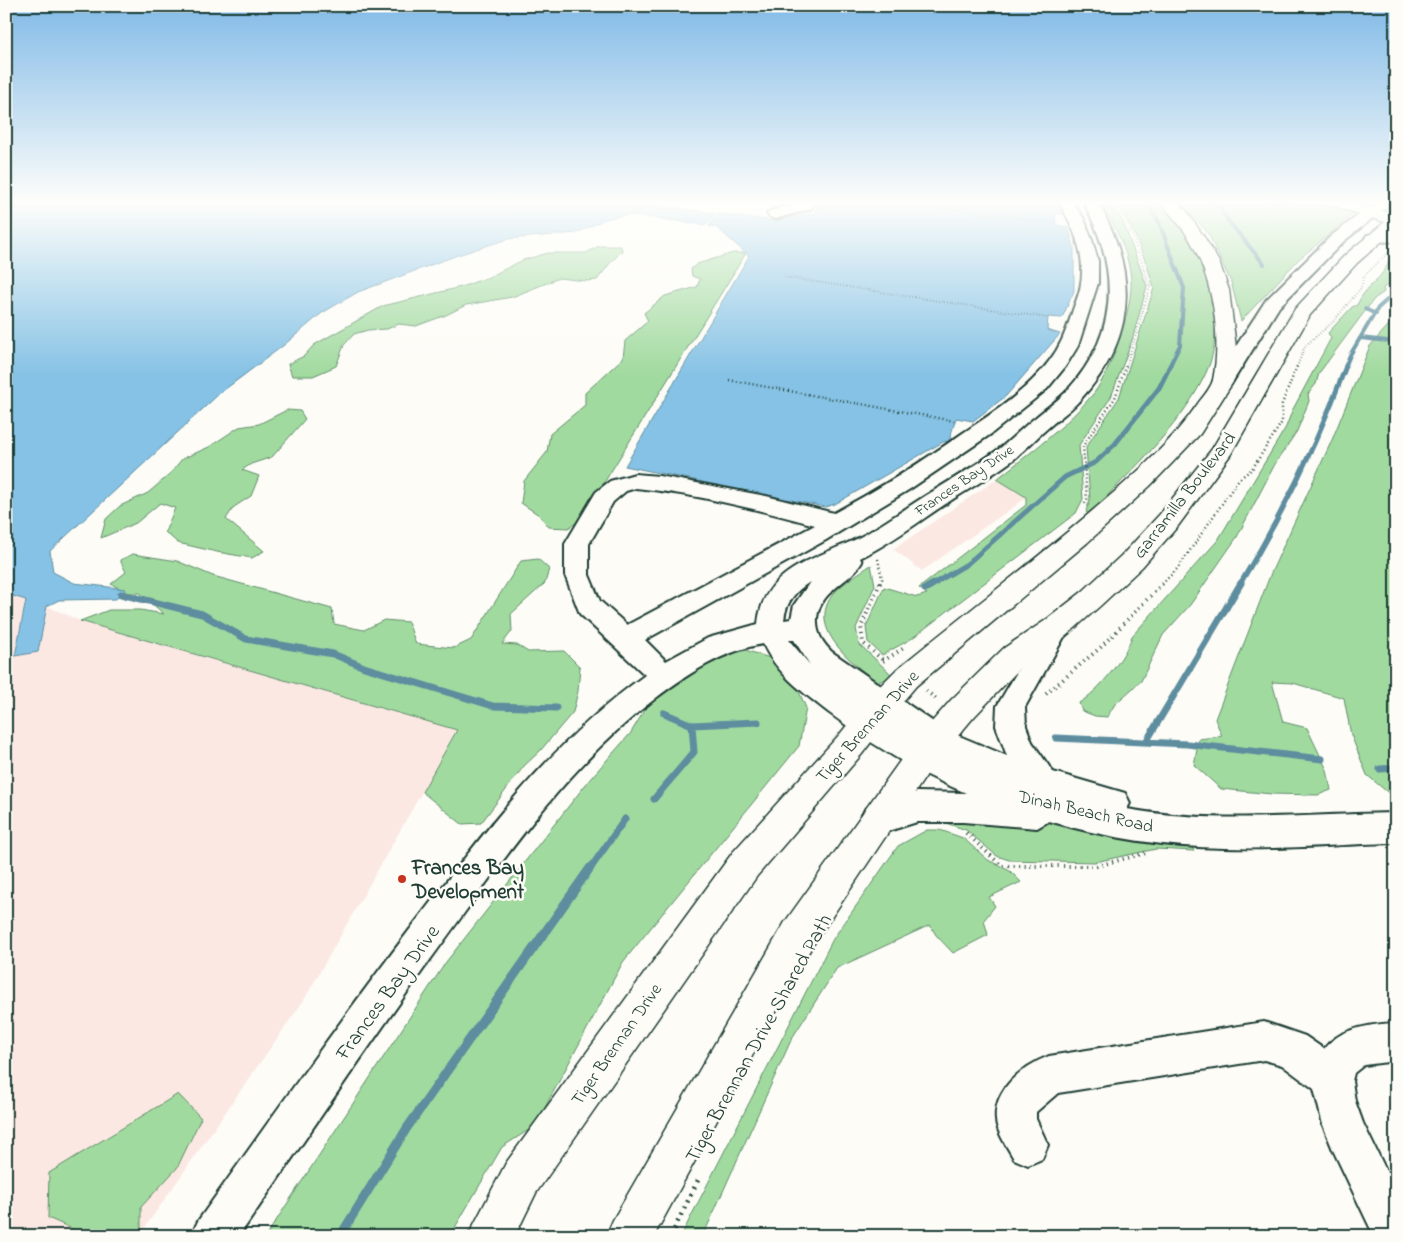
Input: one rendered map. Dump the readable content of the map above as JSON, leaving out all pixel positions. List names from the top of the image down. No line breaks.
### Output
{"streets":{"main road":["Garramilla Boulevard","Tiger Brennan Drive"],"street":["Frances Bay Drive","Dinah Beach Road"],"path":["Tiger Brennan Drive Shared Path"]},"crossings":[["Frances Bay Drive","Dinah Beach Road"],["Garramilla Boulevard","Dinah Beach Road"],["Tiger Brennan Drive","Dinah Beach Road"]],"places":["Frances Bay Development"]}
